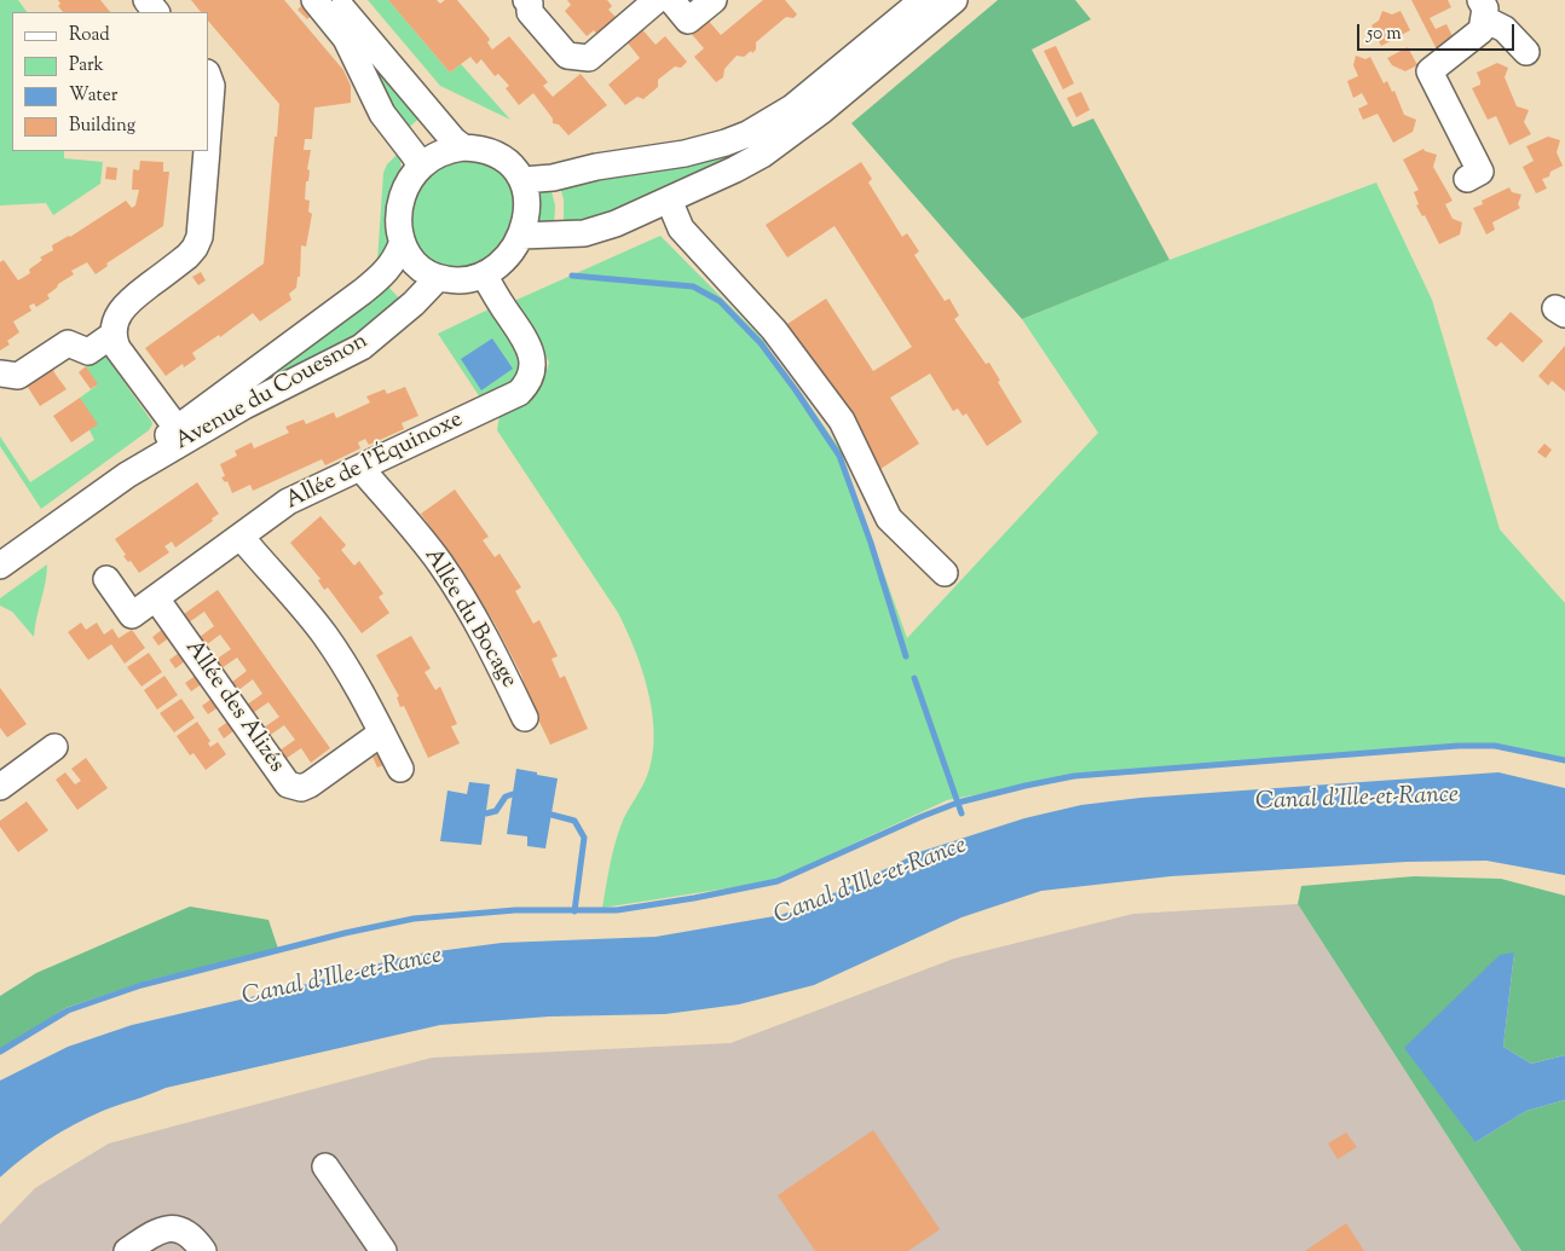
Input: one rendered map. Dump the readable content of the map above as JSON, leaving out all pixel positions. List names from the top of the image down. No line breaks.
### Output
{"streets":{"street":["Avenue du Couesnon","Allée de l'Équinoxe","Allée du Bocage","Allée des Alizés"]},"crossings":[["Avenue du Couesnon","Allée de l'Équinoxe"],["Allée de l'Équinoxe","Allée du Bocage"],["Allée de l'Équinoxe","Allée des Alizés"]],"water":["Canal d'Ille-et-Rance"],"legend":["Road","Park","Water","Building"],"scale_bar":"50 m"}
